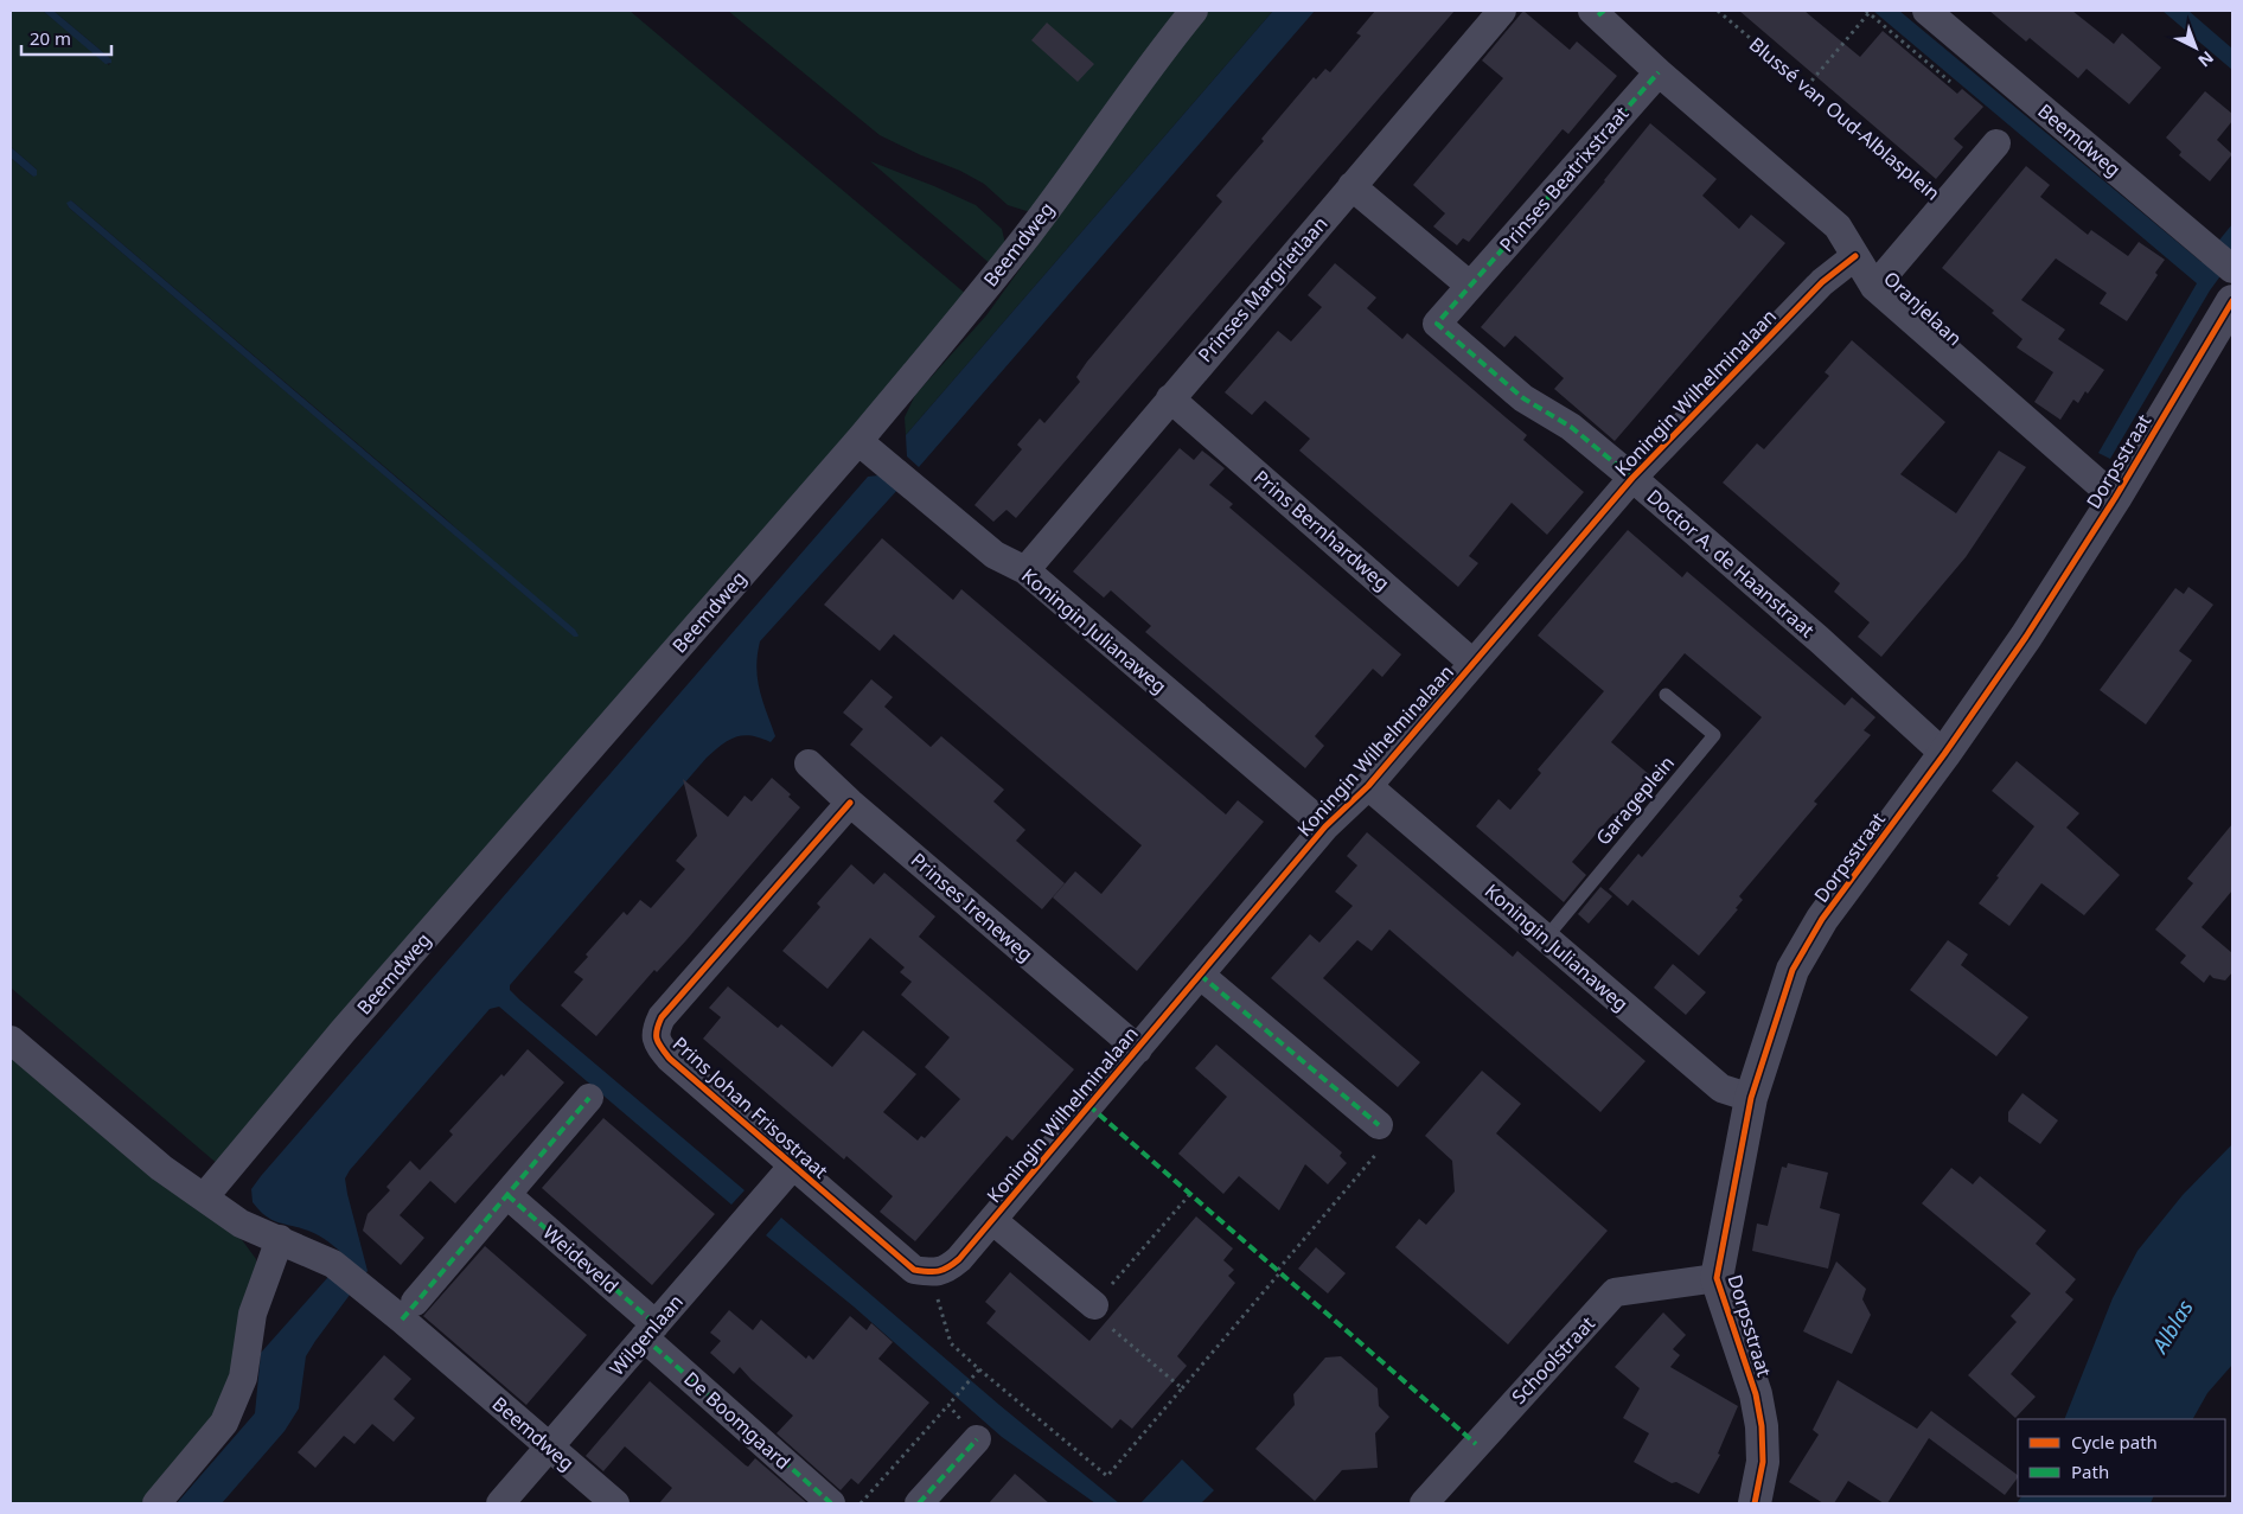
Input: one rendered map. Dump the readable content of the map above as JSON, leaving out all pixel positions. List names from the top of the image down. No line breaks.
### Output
{"streets":{"street":["Beemdweg","Prinses Beatrixstraat","Prinses Margrietlaan","Oranjelaan","Koningin Wilhelminalaan","Dorpsstraat","Prins Bernhardweg","Doctor A. de Haanstraat","Koningin Julianaweg","Prinses Ireneweg","Prins Johan Frisostraat","Weideveld","Wilgenlaan","Schoolstraat","De Boomgaard"],"lane":["Garageplein"],"path":["Blussé van Oud-Alblasplein"]},"crossings":[["Beemdweg","Koningin Julianaweg"],["Beemdweg","Wilgenlaan"],["Prinses Beatrixstraat","Oranjelaan"],["Prinses Beatrixstraat","Doctor A. de Haanstraat"],["Prinses Margrietlaan","Prins Bernhardweg"],["Prinses Margrietlaan","Koningin Julianaweg"],["Oranjelaan","Koningin Wilhelminalaan"],["Oranjelaan","Dorpsstraat"],["Koningin Wilhelminalaan","Prins Bernhardweg"],["Koningin Wilhelminalaan","Doctor A. de Haanstraat"],["Koningin Wilhelminalaan","Koningin Julianaweg"],["Koningin Wilhelminalaan","Prinses Ireneweg"],["Koningin Wilhelminalaan","Prins Johan Frisostraat"],["Dorpsstraat","Doctor A. de Haanstraat"],["Dorpsstraat","Koningin Julianaweg"],["Dorpsstraat","Schoolstraat"],["Koningin Julianaweg","Garageplein"],["Prinses Ireneweg","Prins Johan Frisostraat"],["Prins Johan Frisostraat","Wilgenlaan"],["Weideveld","Wilgenlaan"],["Weideveld","De Boomgaard"],["Wilgenlaan","De Boomgaard"]],"water":["Alblas"],"legend":["Cycle path","Path"],"scale_bar":"20 m","north":"bottom right"}
